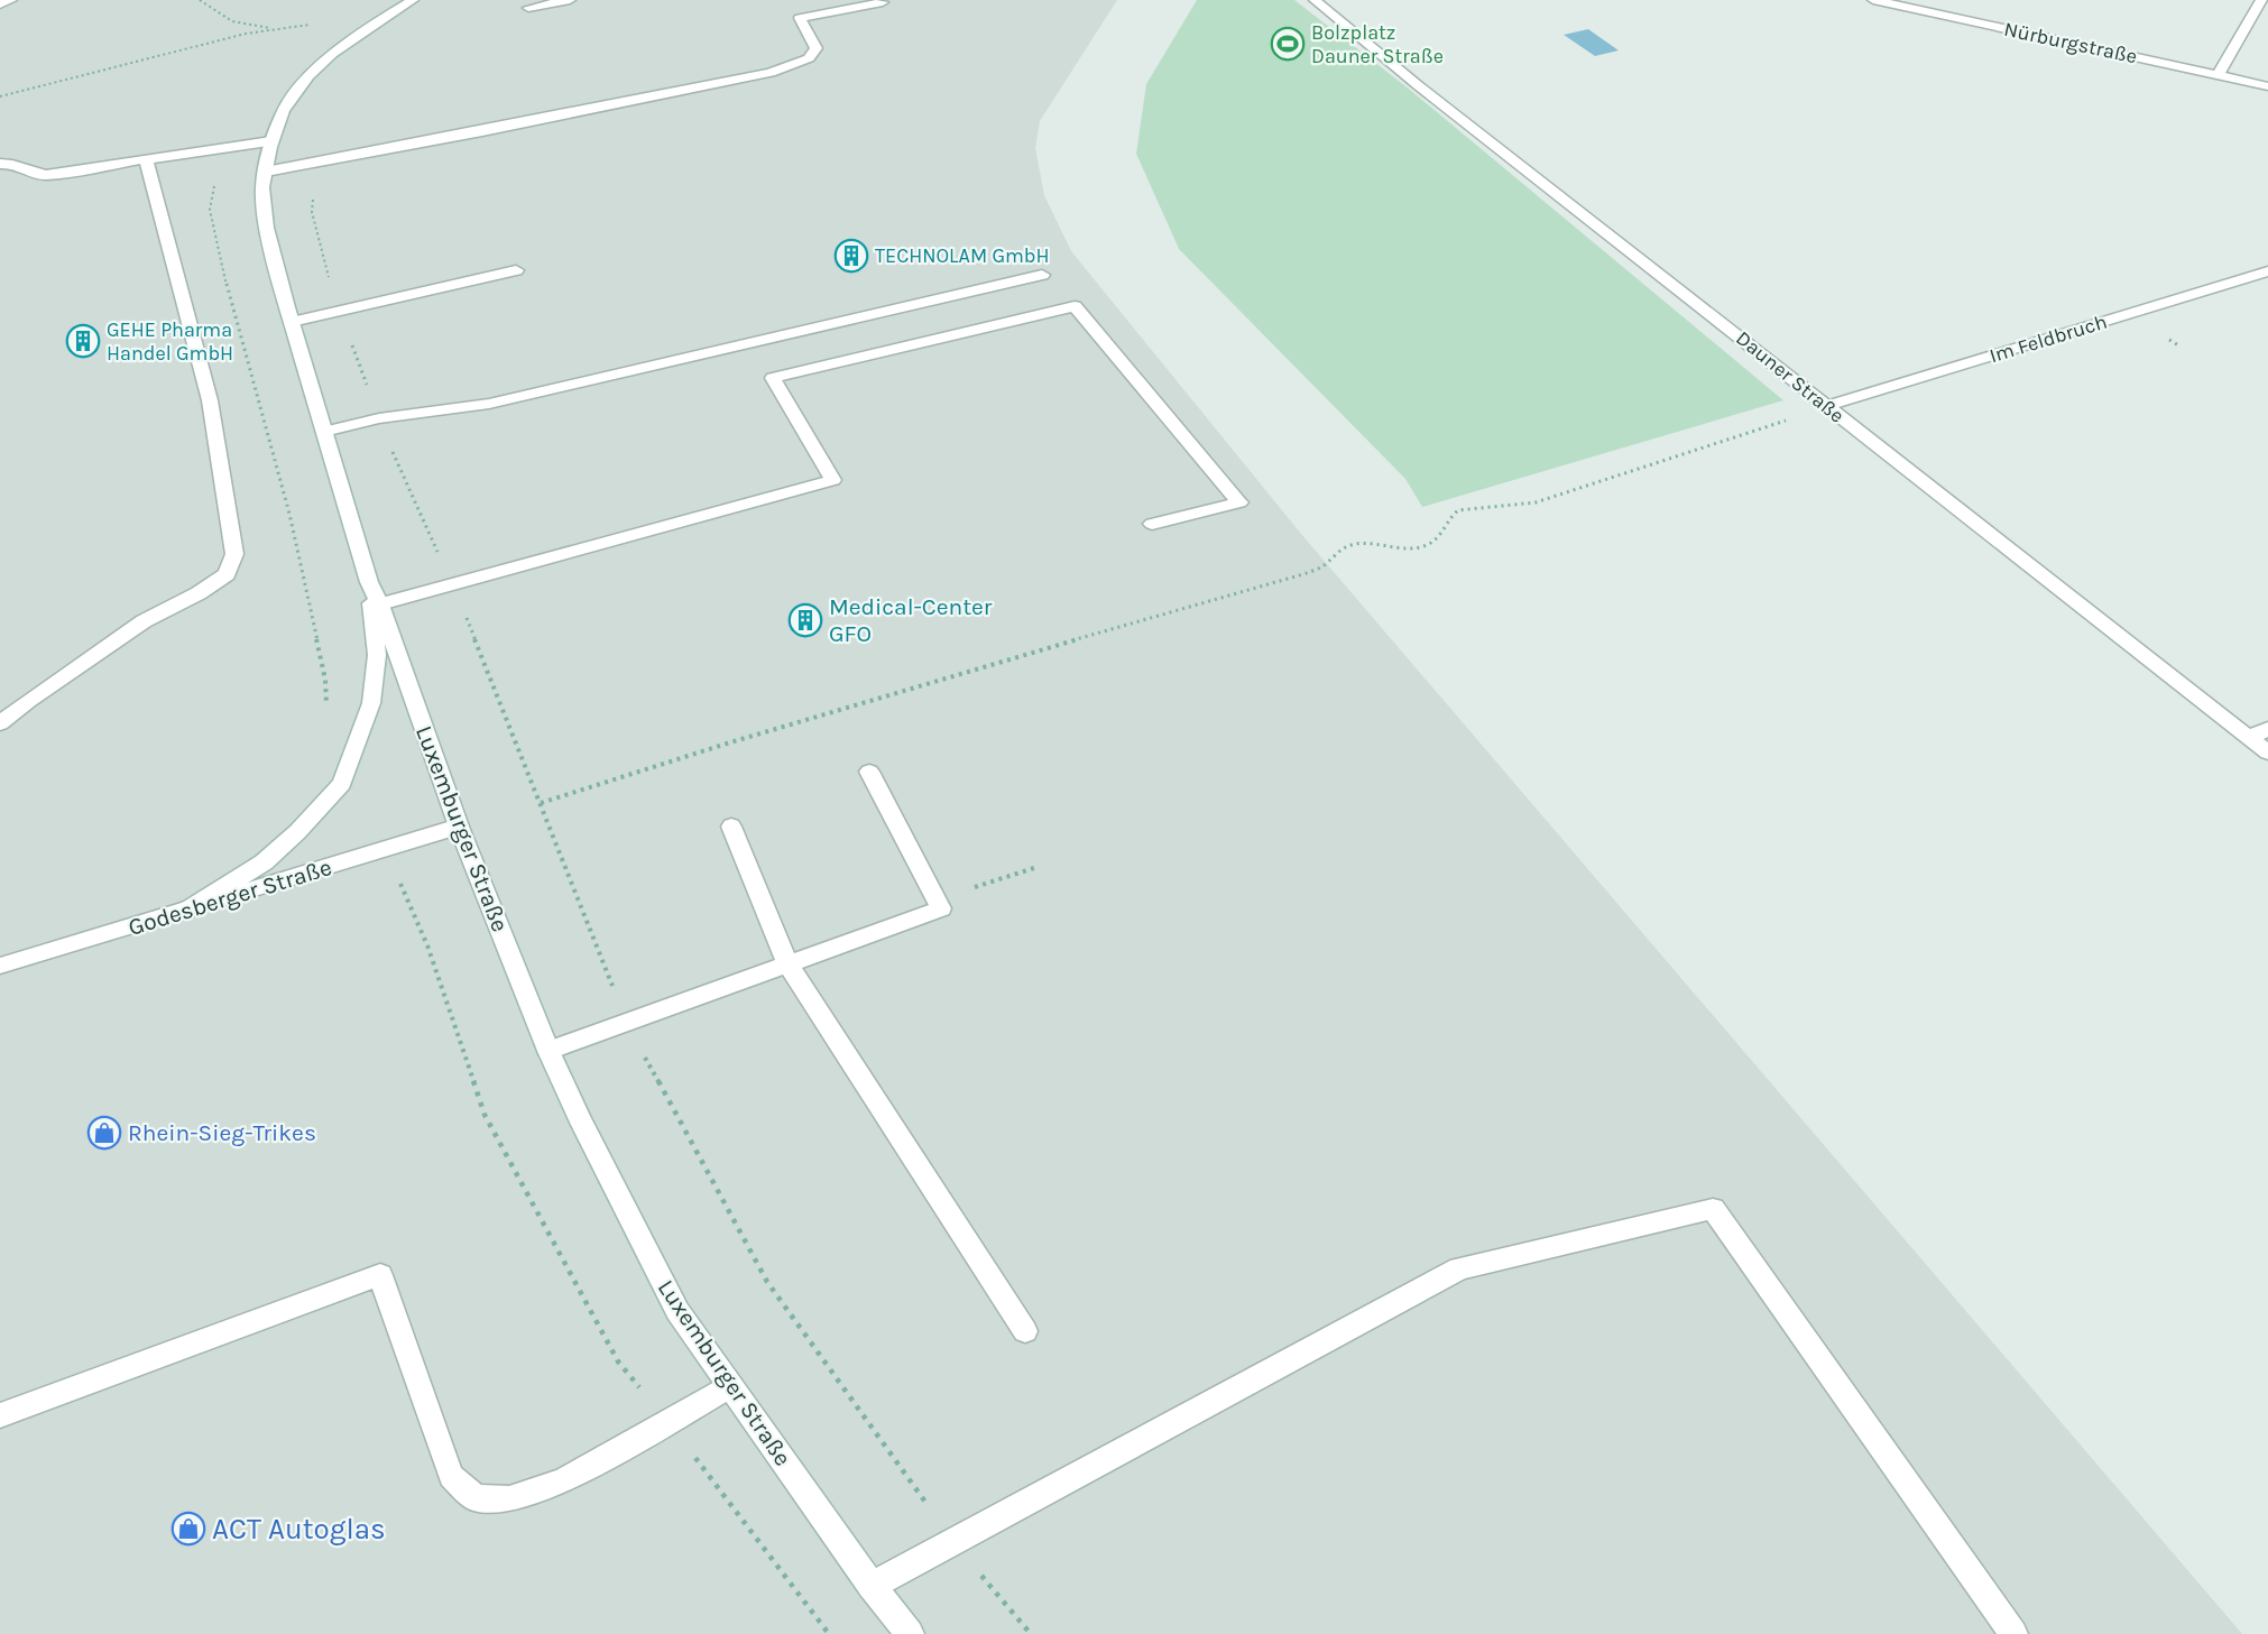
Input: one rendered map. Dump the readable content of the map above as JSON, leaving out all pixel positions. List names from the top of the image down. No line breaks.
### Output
{"streets":{"street":["Nürburgstraße","Im Feldbruch","Dauner Straße","Luxemburger Straße","Godesberger Straße"]},"crossings":[["Im Feldbruch","Dauner Straße"],["Luxemburger Straße","Godesberger Straße"]],"places":{"sports":["Bolzplatz Dauner Straße"],"building":["TECHNOLAM GmbH","GEHE Pharma Handel GmbH","Medical-Center GFO"],"shop":["Rhein-Sieg-Trikes","ACT Autoglas"]}}
